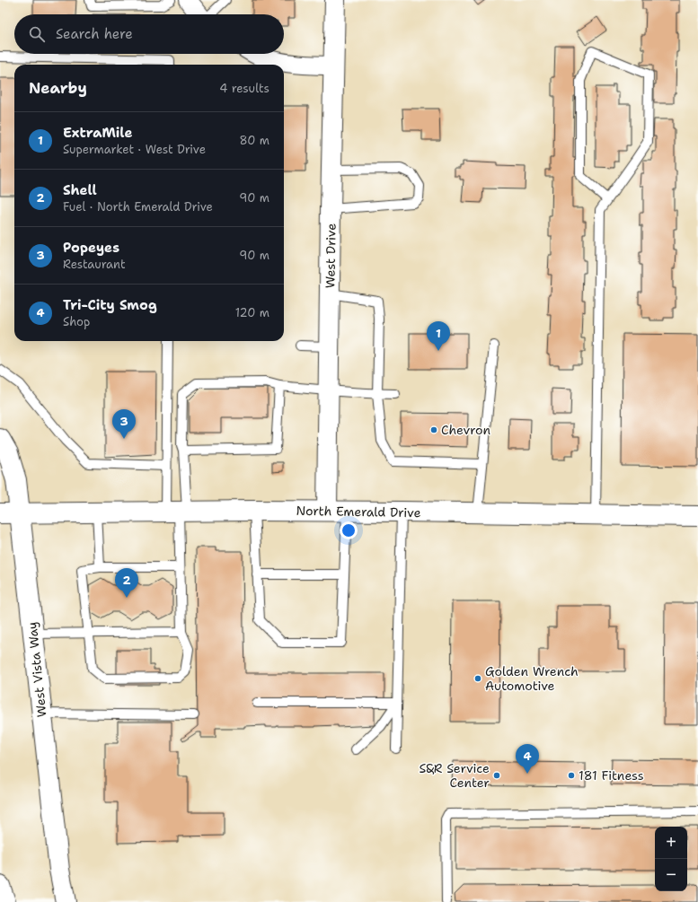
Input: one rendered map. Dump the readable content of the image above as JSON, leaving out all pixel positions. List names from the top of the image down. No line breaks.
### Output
{"streets":{"main road":["West Drive","North Emerald Drive","West Vista Way"]},"crossings":[["West Drive","North Emerald Drive"],["North Emerald Drive","West Vista Way"]],"places":["Chevron","Golden Wrench Automotive","S&R Service Center","181 Fitness"],"page":{"search":"Search here","heading":["Nearby","4 results"],"list":[{"mark":"1","name":"ExtraMile","note":"Supermarket · West Drive","value":"80 m"},{"mark":"2","name":"Shell","note":"Fuel · North Emerald Drive","value":"90 m"},{"mark":"3","name":"Popeyes","note":"Restaurant","value":"90 m"},{"mark":"4","name":"Tri-City Smog","note":"Shop","value":"120 m"}],"pins":["1","3","2","4"],"map_buttons":["+","−"]}}
